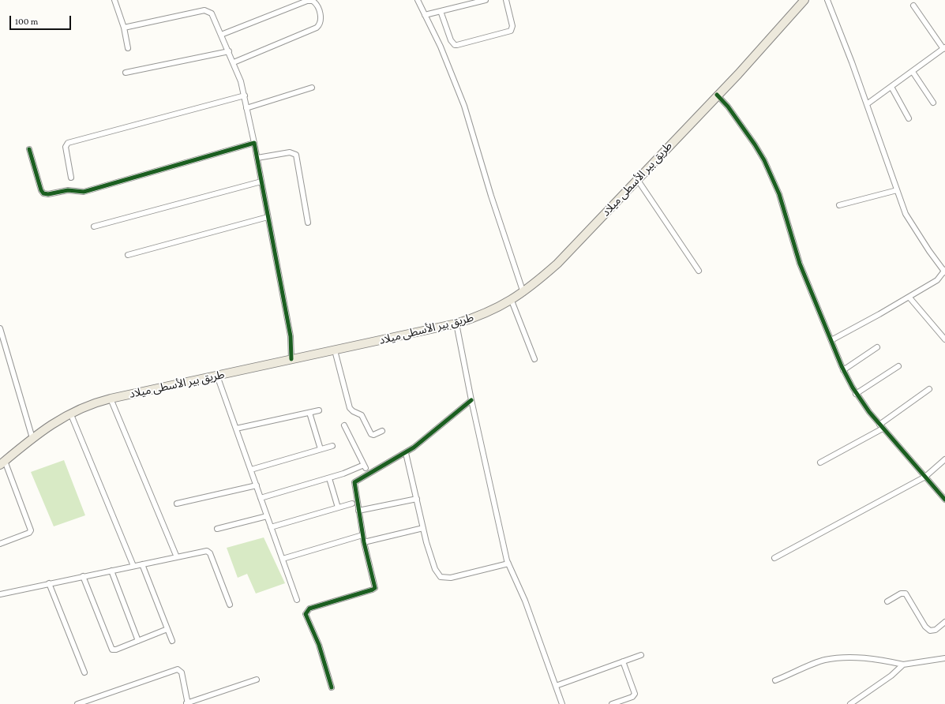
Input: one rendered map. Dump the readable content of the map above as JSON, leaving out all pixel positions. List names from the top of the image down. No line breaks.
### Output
{"streets":{"main road":["طريق بير الأسطى ميلاد"]},"scale_bar":"100 m"}
